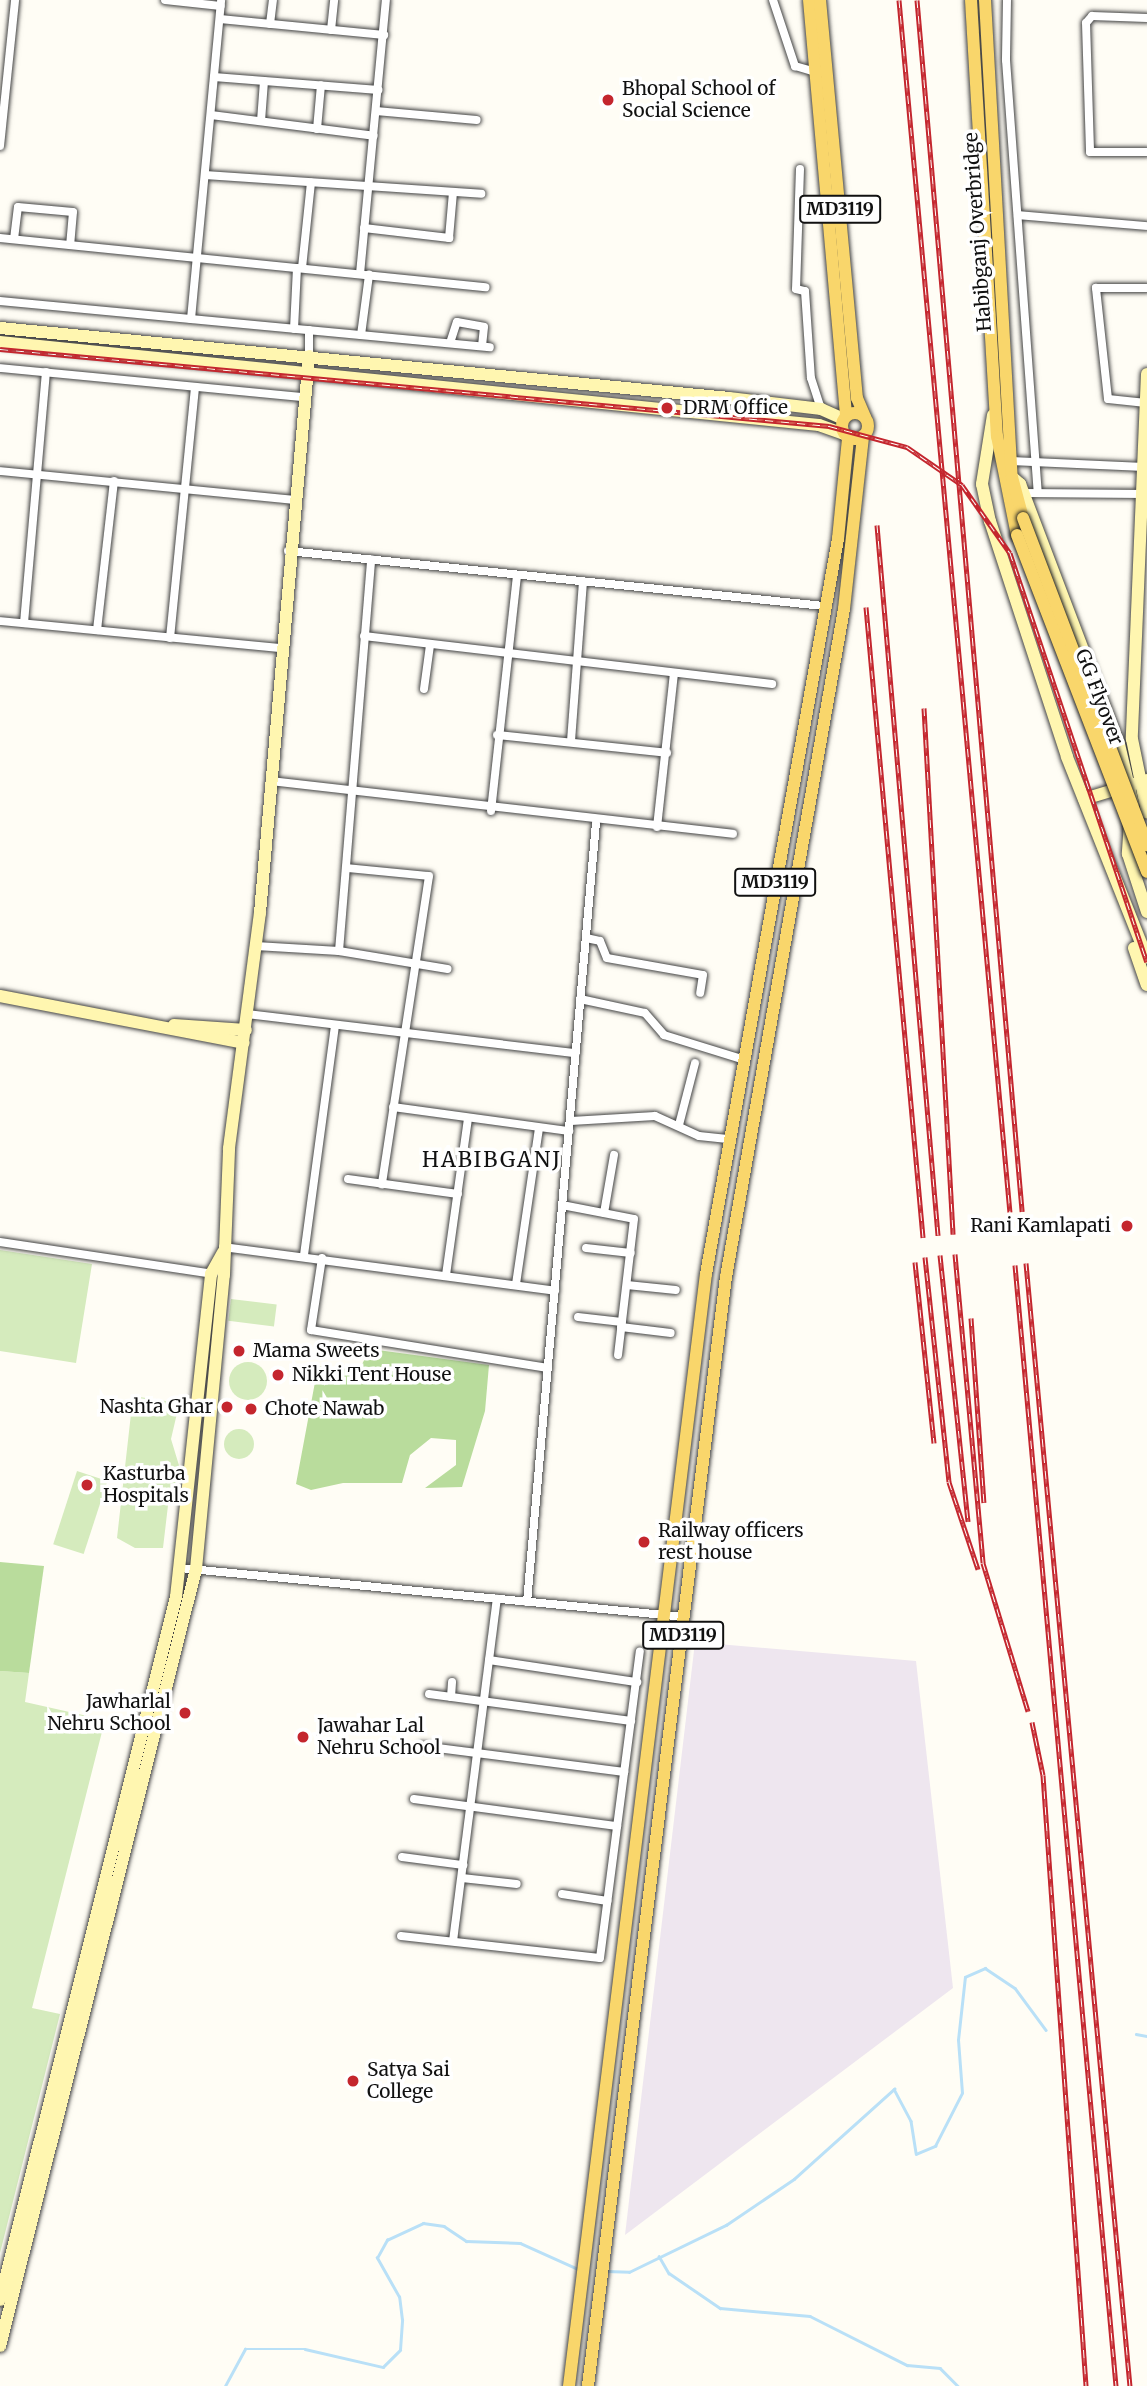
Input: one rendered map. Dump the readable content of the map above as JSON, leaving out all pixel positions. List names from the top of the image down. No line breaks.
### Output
{"streets":{"main road":["MD3119","Habibganj Overbridge","GG Flyover"]},"crossings":[["Habibganj Overbridge","GG Flyover"]],"districts":["HABIBGANJ"],"places":["Bhopal School of Social Science","DRM Office","Rani Kamlapati","Mama Sweets","Nikki Tent House","Nashta Ghar","Chote Nawab","Kasturba Hospitals","Railway officers rest house","Jawharlal Nehru School","Jawahar Lal Nehru School","Satya Sai College"]}
